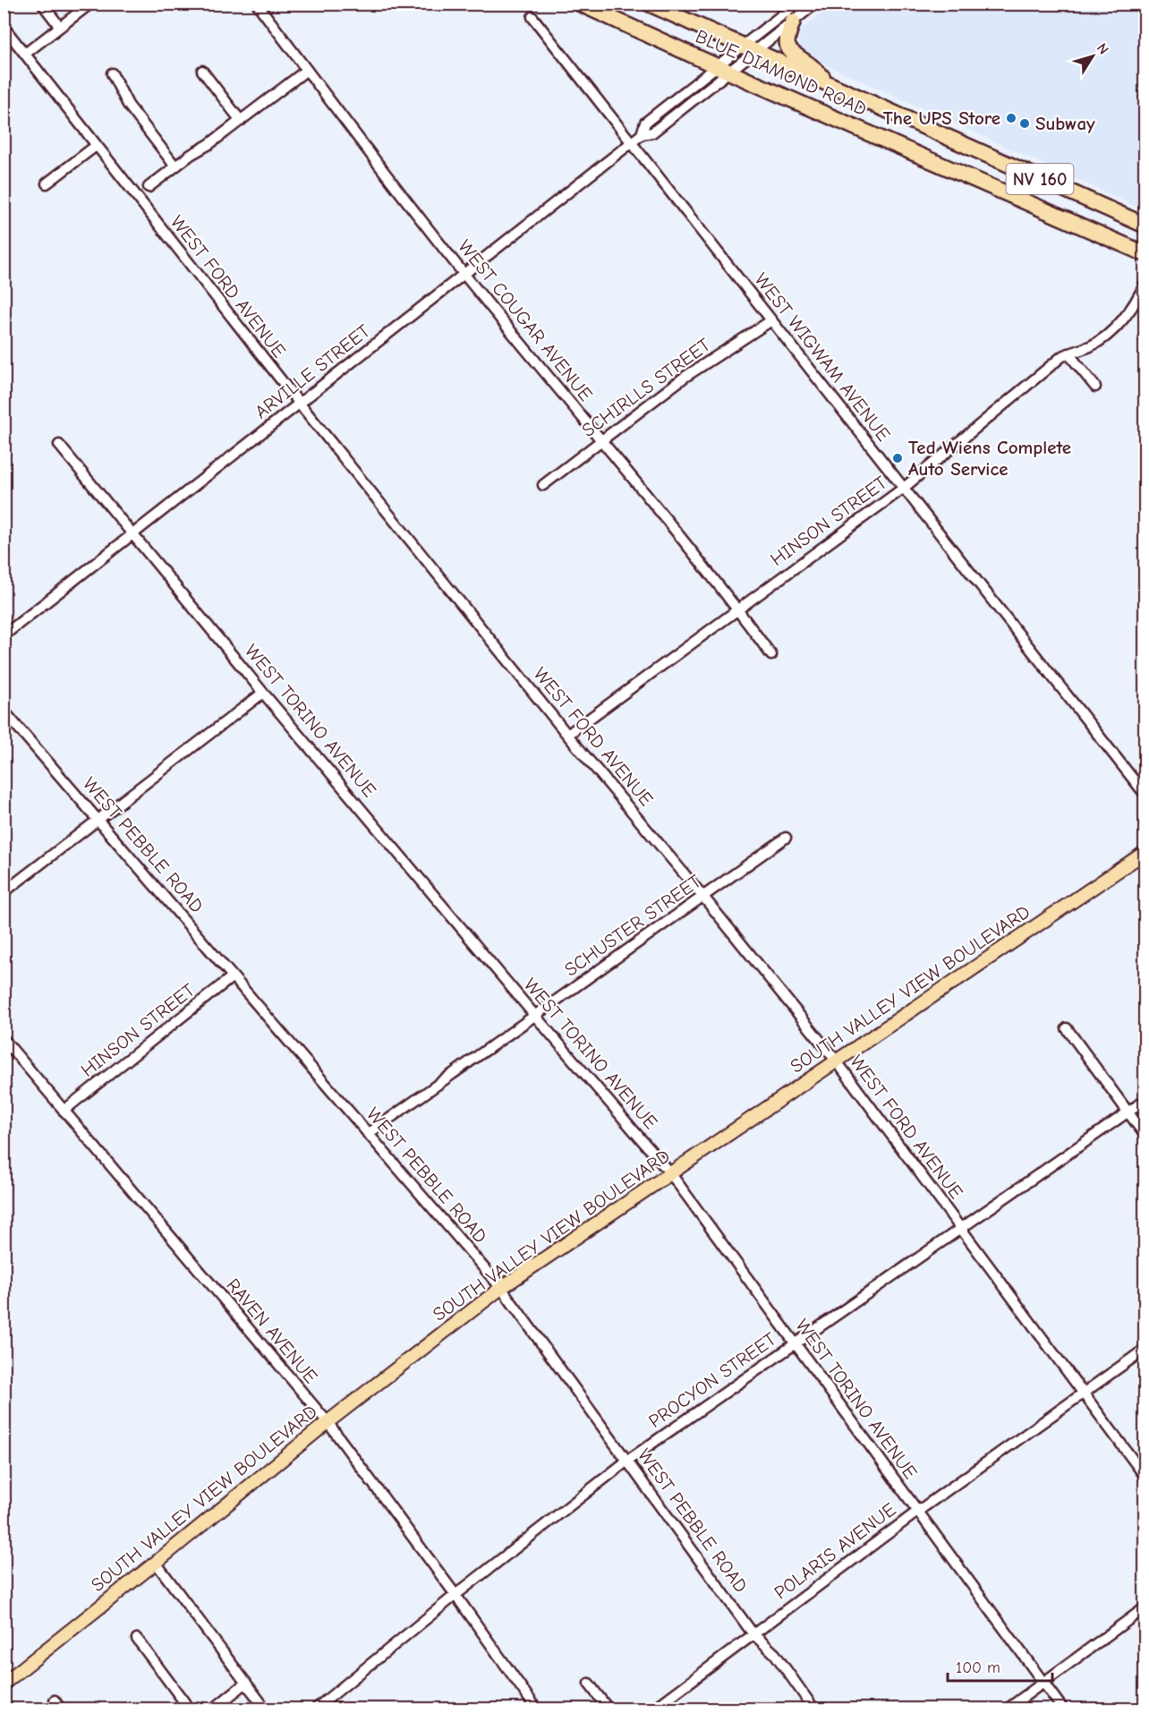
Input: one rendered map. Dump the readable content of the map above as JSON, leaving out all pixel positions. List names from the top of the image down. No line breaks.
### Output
{"streets":{"highway":["BLUE DIAMOND ROAD","NV 160"],"main road":["SOUTH VALLEY VIEW BOULEVARD"],"street":["WEST FORD AVENUE","WEST COUGAR AVENUE","WEST WIGWAM AVENUE","ARVILLE STREET","SCHIRLLS STREET","HINSON STREET","WEST TORINO AVENUE","WEST PEBBLE ROAD","SCHUSTER STREET","RAVEN AVENUE","PROCYON STREET","POLARIS AVENUE"]},"crossings":[["BLUE DIAMOND ROAD","ARVILLE STREET"],["WEST FORD AVENUE","ARVILLE STREET"],["WEST FORD AVENUE","HINSON STREET"],["WEST FORD AVENUE","SCHUSTER STREET"],["WEST FORD AVENUE","SOUTH VALLEY VIEW BOULEVARD"],["WEST FORD AVENUE","PROCYON STREET"],["WEST FORD AVENUE","POLARIS AVENUE"],["WEST COUGAR AVENUE","ARVILLE STREET"],["WEST COUGAR AVENUE","SCHIRLLS STREET"],["WEST COUGAR AVENUE","HINSON STREET"],["WEST WIGWAM AVENUE","ARVILLE STREET"],["WEST WIGWAM AVENUE","SCHIRLLS STREET"],["WEST WIGWAM AVENUE","HINSON STREET"],["ARVILLE STREET","WEST TORINO AVENUE"],["HINSON STREET","WEST PEBBLE ROAD"],["HINSON STREET","RAVEN AVENUE"],["WEST TORINO AVENUE","SCHUSTER STREET"],["WEST TORINO AVENUE","SOUTH VALLEY VIEW BOULEVARD"],["WEST TORINO AVENUE","PROCYON STREET"],["WEST TORINO AVENUE","POLARIS AVENUE"],["WEST PEBBLE ROAD","SCHUSTER STREET"],["WEST PEBBLE ROAD","SOUTH VALLEY VIEW BOULEVARD"],["WEST PEBBLE ROAD","PROCYON STREET"],["WEST PEBBLE ROAD","POLARIS AVENUE"],["SOUTH VALLEY VIEW BOULEVARD","RAVEN AVENUE"],["RAVEN AVENUE","PROCYON STREET"]],"places":["The UPS Store","Subway","Ted Wiens Complete Auto Service"],"scale_bar":"100 m","north":"top right"}
